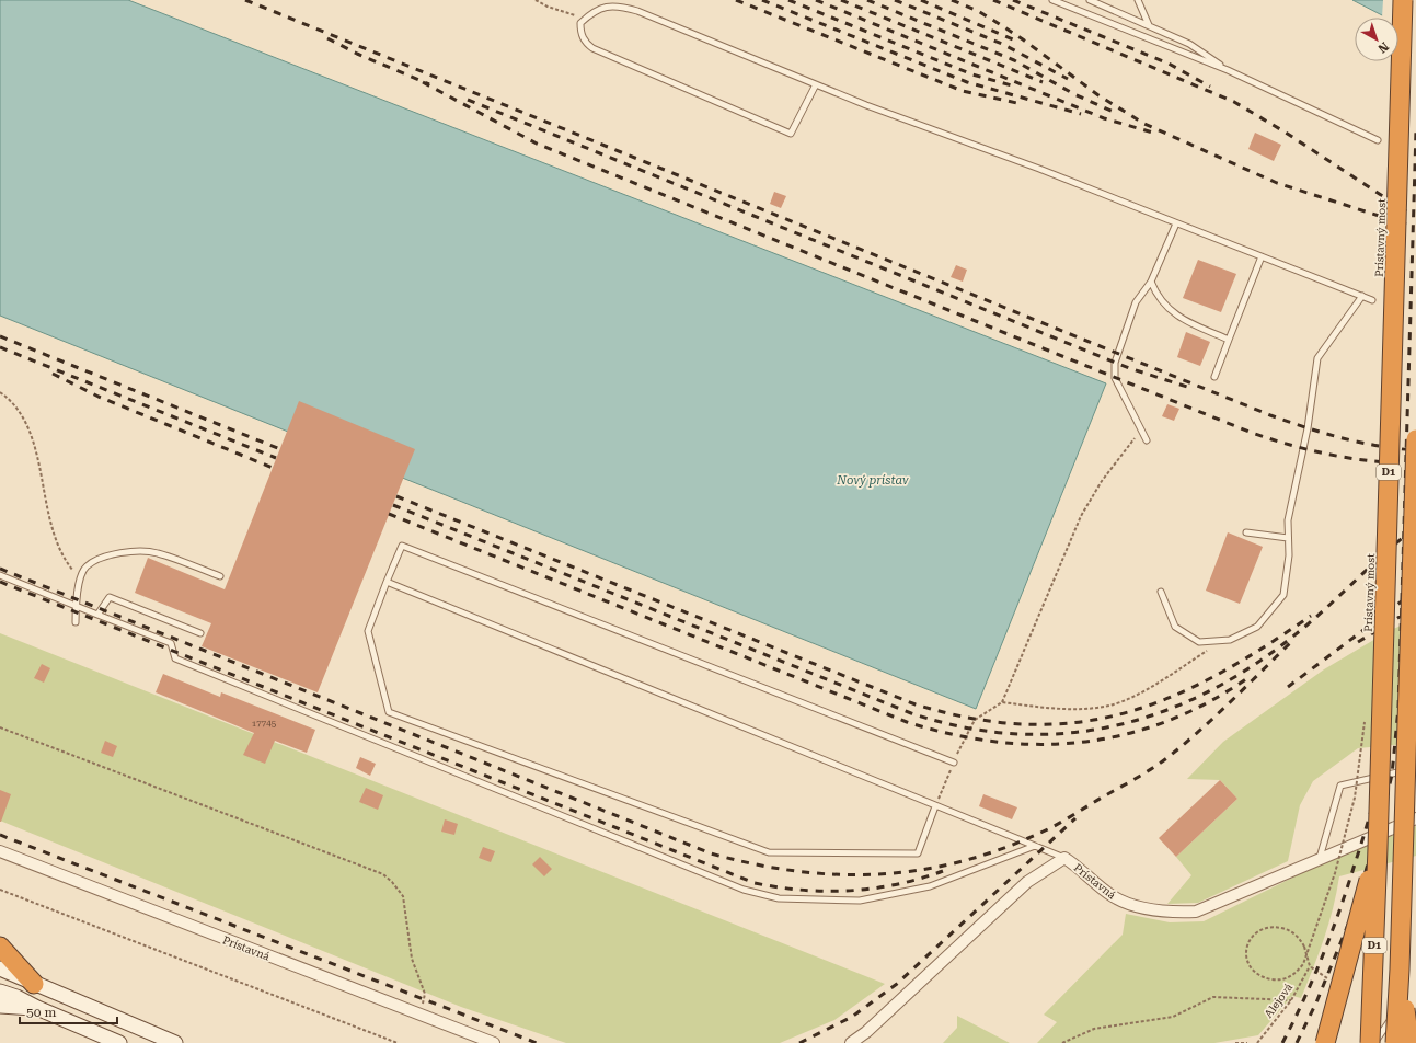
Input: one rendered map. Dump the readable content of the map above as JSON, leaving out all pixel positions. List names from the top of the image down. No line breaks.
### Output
{"streets":{"highway":["Prístavný most","D1"],"street":["Prístavná"],"path":["Alejová"]},"crossings":[["Prístavný most","D1"]],"water":["Nový prístav"],"house_numbers":["17745"],"scale_bar":"50 m","north":"bottom right"}
